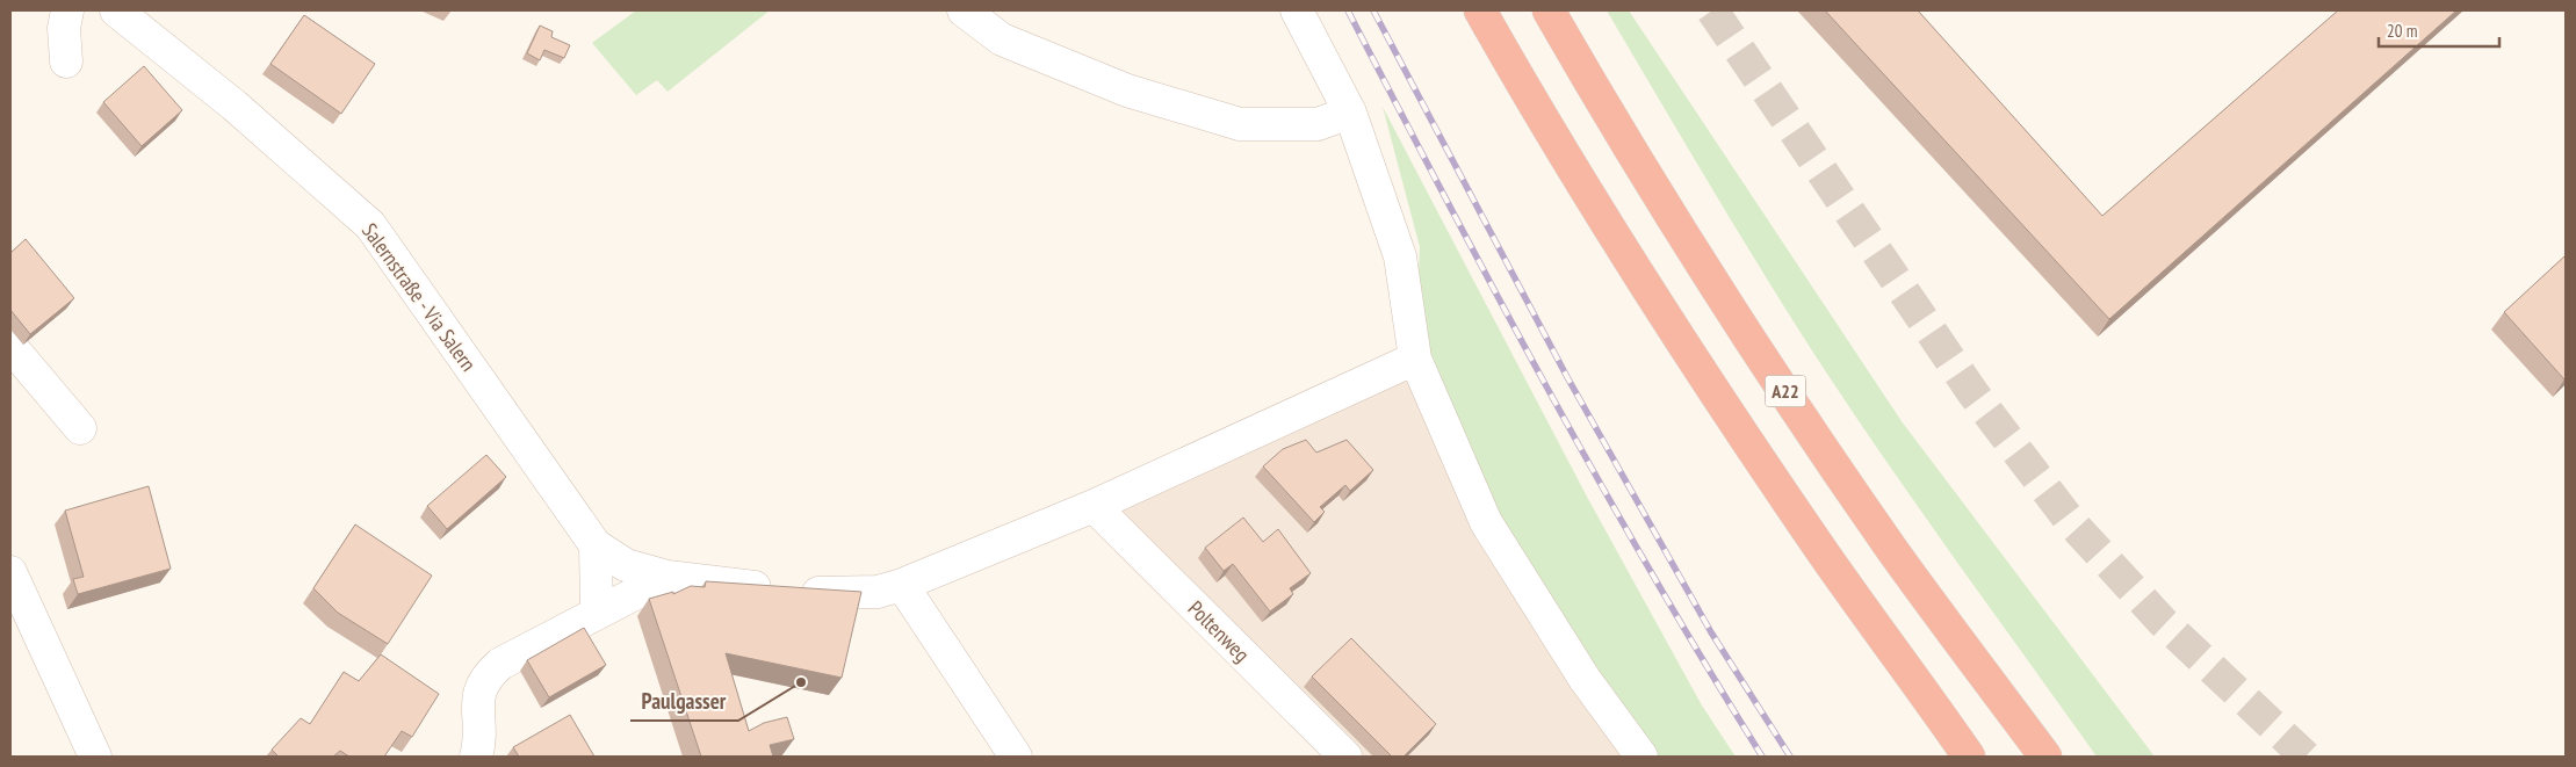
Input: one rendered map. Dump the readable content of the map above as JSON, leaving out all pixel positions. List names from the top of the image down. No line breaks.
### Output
{"streets":{"highway":["A22"],"street":["Salernstraße - Via Salern","Poltenweg"]},"crossings":[["Salernstraße - Via Salern","Poltenweg"]],"places":["Paulgasser"],"scale_bar":"20 m"}
